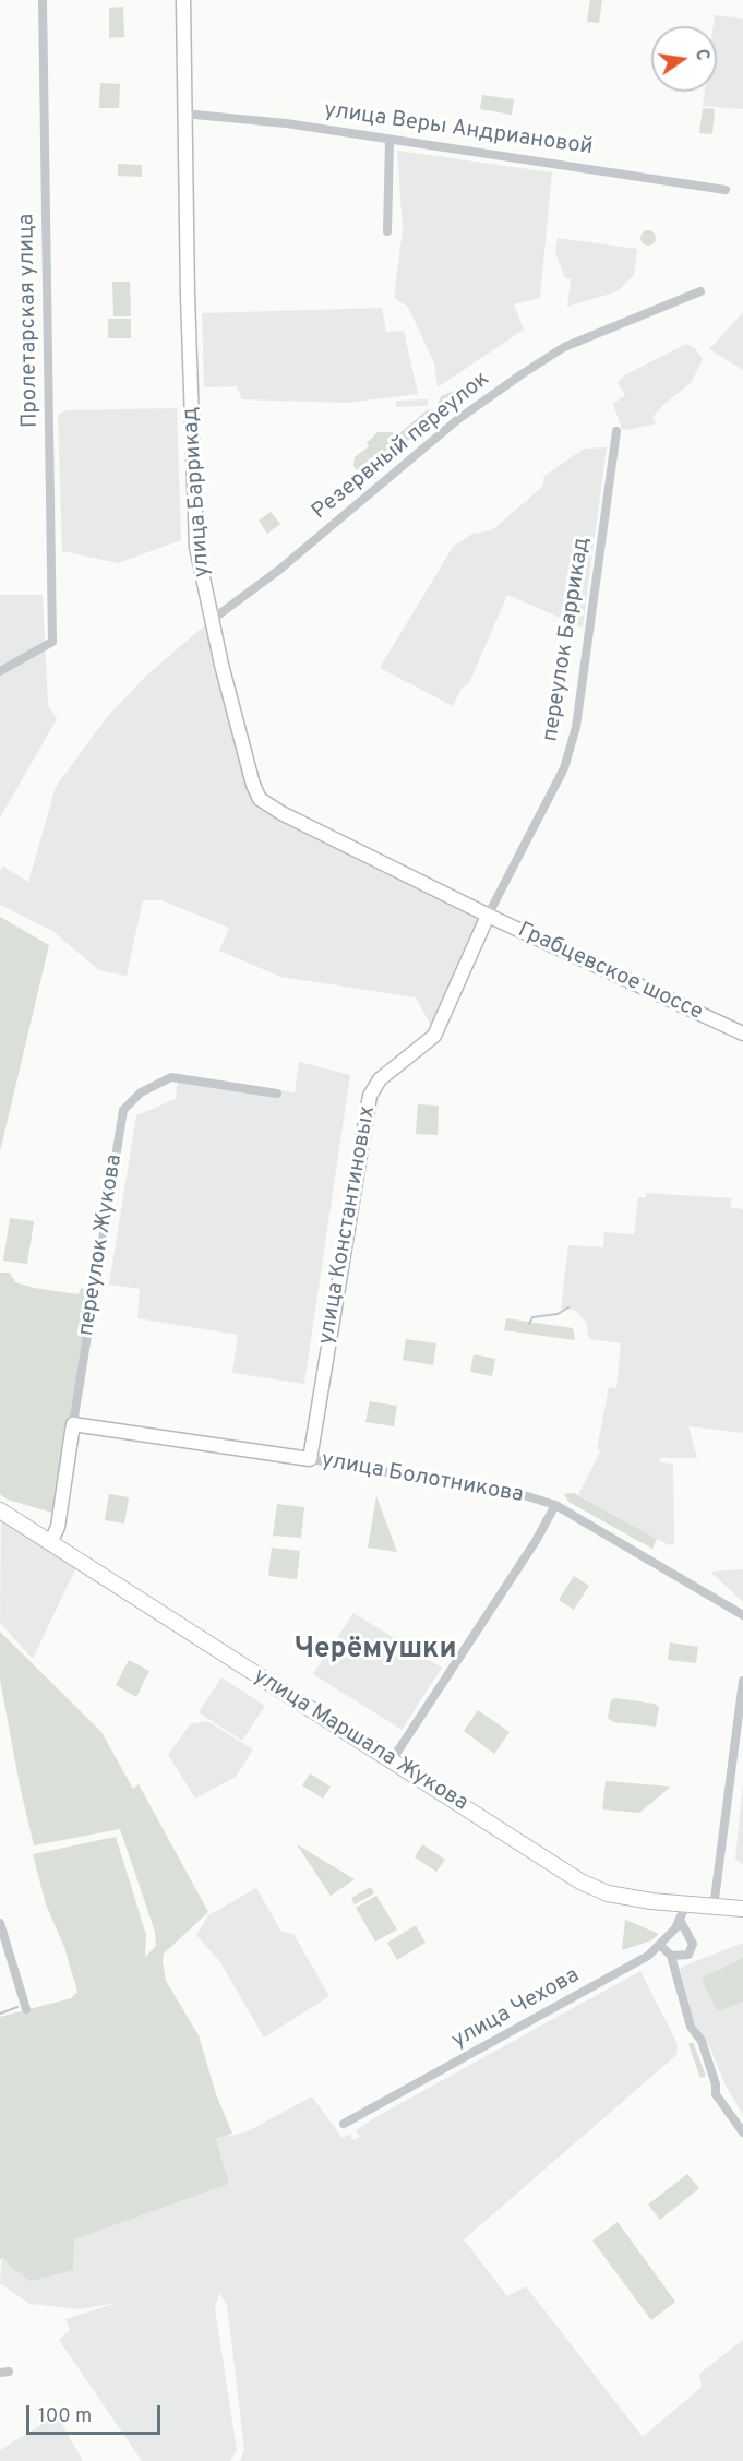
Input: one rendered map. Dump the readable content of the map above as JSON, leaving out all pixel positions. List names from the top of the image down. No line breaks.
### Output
{"streets":{"main road":["улица Маршала Жукова"],"street":["улица Веры Андриановой","Пролетарская улица","Резервный переулок","улица Баррикад","переулок Баррикад","Грабцевское шоссе","улица Константиновых","переулок Жукова","улица Болотникова","улица Чехова"]},"crossings":[["улица Веры Андриановой","улица Баррикад"],["Резервный переулок","улица Баррикад"],["улица Баррикад","переулок Баррикад"],["улица Баррикад","Грабцевское шоссе"],["улица Баррикад","улица Константиновых"],["переулок Баррикад","Грабцевское шоссе"],["переулок Баррикад","улица Константиновых"],["Грабцевское шоссе","улица Константиновых"],["улица Константиновых","улица Болотникова"],["переулок Жукова","улица Болотникова"],["переулок Жукова","улица Маршала Жукова"],["улица Маршала Жукова","улица Чехова"]],"districts":["Черёмушки"],"scale_bar":"100 m","north":"right"}
